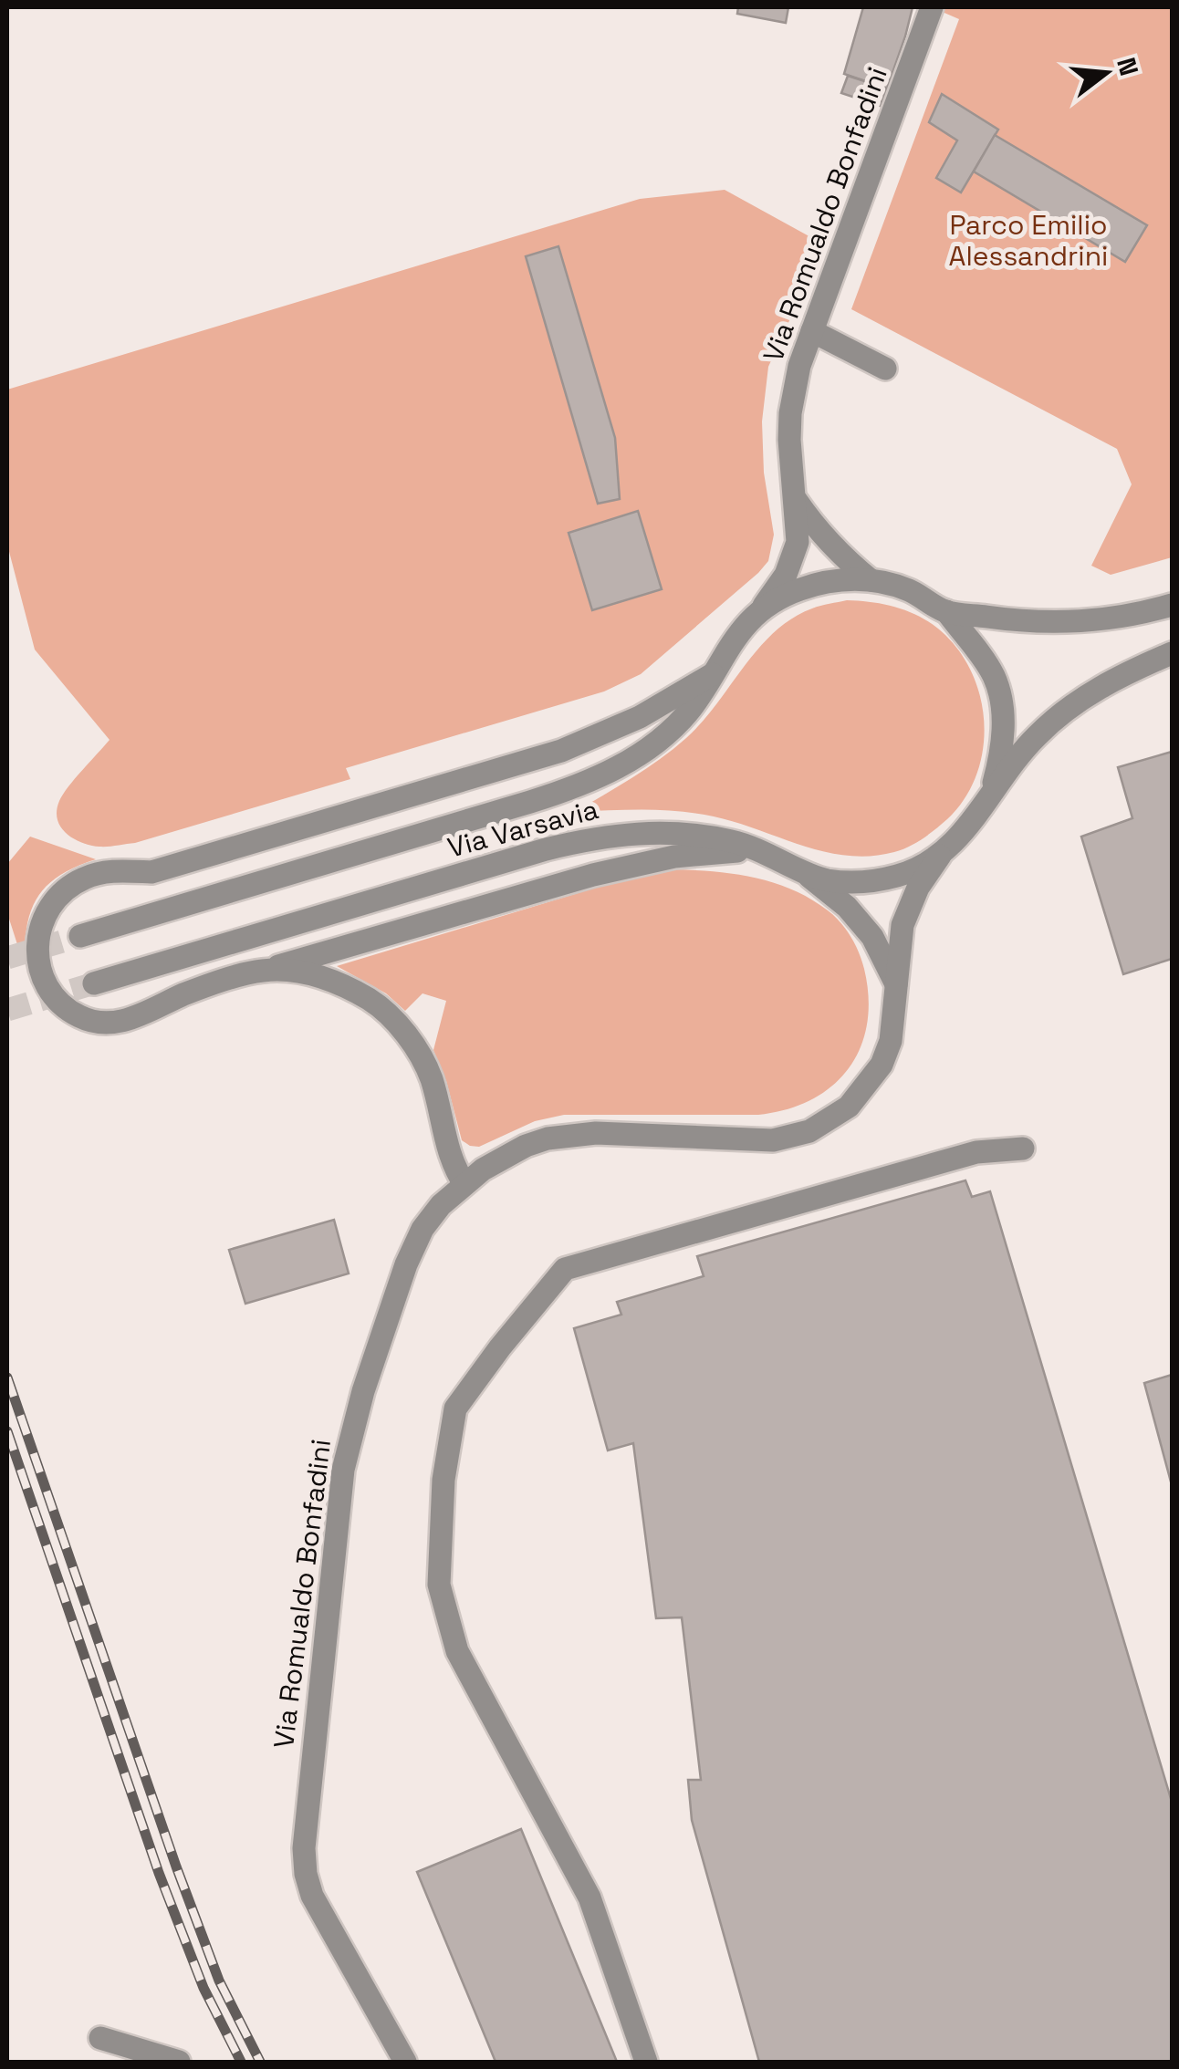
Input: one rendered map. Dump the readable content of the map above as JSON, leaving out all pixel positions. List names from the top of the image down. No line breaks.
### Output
{"streets":{"street":["Via Romualdo Bonfadini","Via Varsavia"]},"crossings":[["Via Romualdo Bonfadini","Via Varsavia"]],"parks":["Parco Emilio Alessandrini"],"north":"right"}
